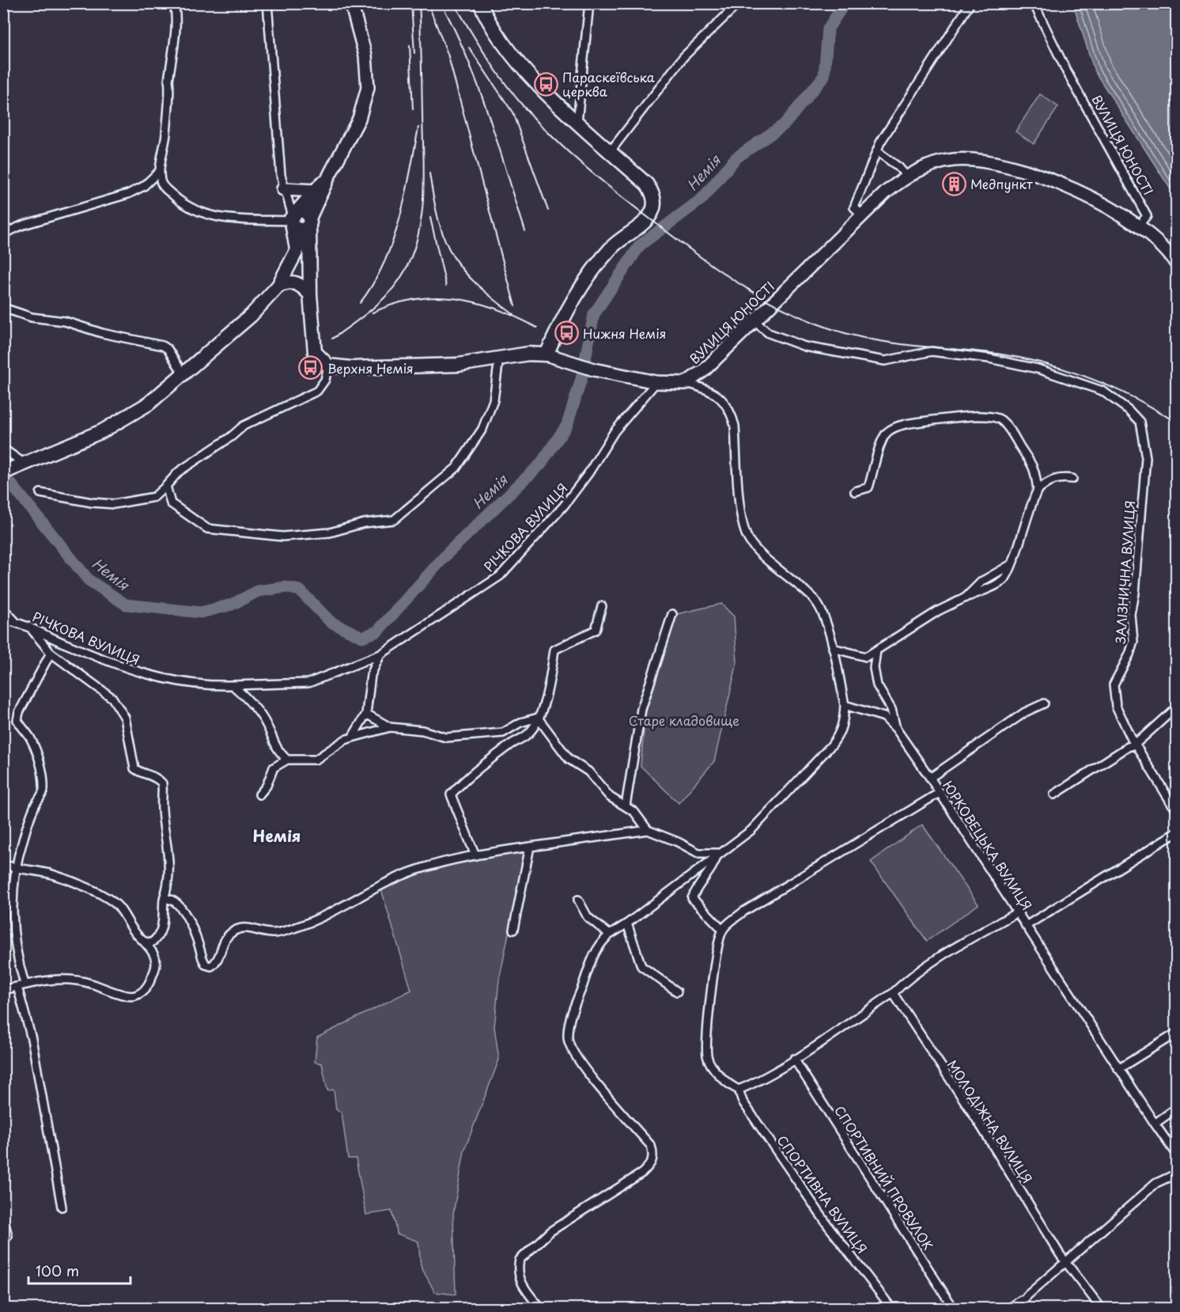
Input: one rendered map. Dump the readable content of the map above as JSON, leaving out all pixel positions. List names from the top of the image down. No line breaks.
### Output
{"streets":{"main road":["ВУЛИЦЯ ЮНОСТІ"],"street":["РІЧКОВА ВУЛИЦЯ","ЗАЛІЗНИЧНА ВУЛИЦЯ","ЮРКОВЕЦЬКА ВУЛИЦЯ","МОЛОДІЖНА ВУЛИЦЯ","СПОРТИВНИЙ ПРОВУЛОК","СПОРТИВНА ВУЛИЦЯ"]},"crossings":[["ВУЛИЦЯ ЮНОСТІ","РІЧКОВА ВУЛИЦЯ"],["ВУЛИЦЯ ЮНОСТІ","ЗАЛІЗНИЧНА ВУЛИЦЯ"]],"districts":["Немія"],"water":["Немія"],"parks":["Старе кладовище"],"places":{"bus stop":["Параскеївська церква","Нижня Немія","Верхня Немія"],"building":["Медпункт"]},"scale_bar":"100 m"}
